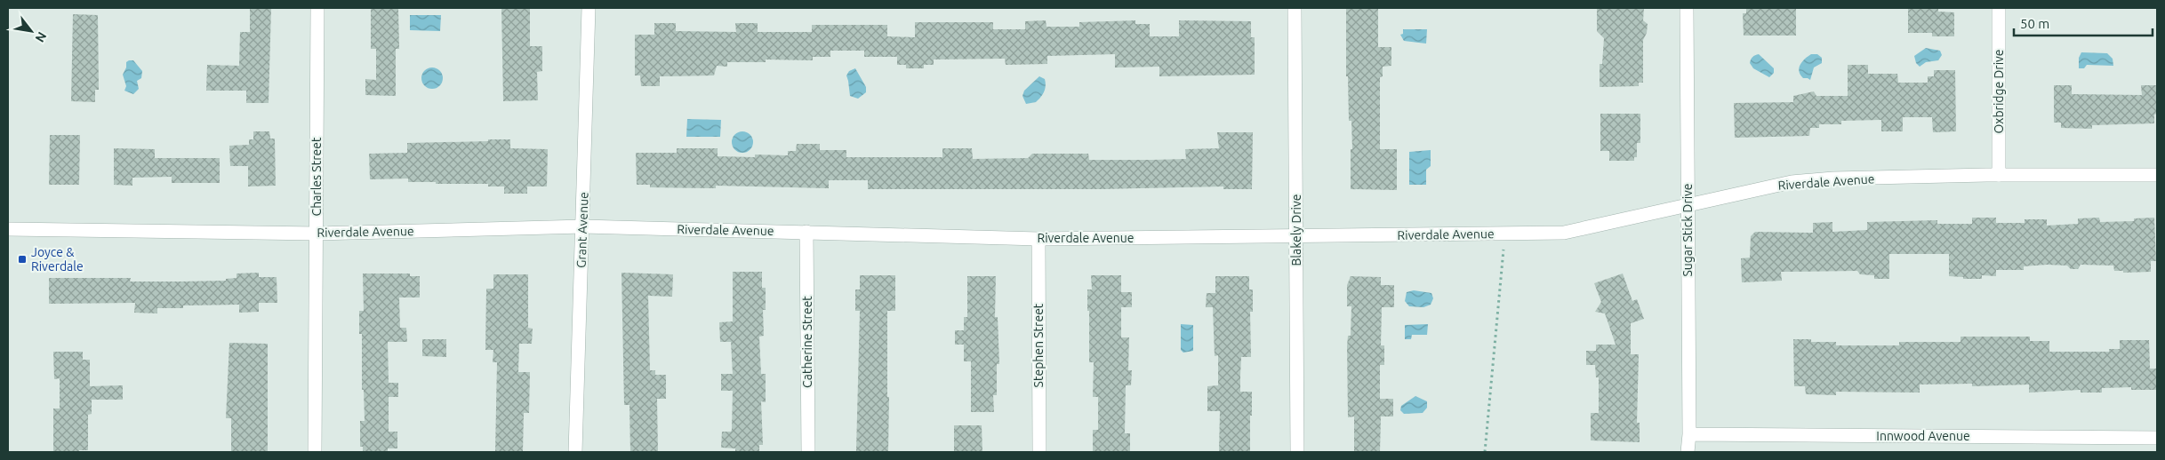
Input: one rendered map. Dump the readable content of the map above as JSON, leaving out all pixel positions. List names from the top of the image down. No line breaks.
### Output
{"streets":{"street":["Oxbridge Drive","Charles Street","Riverdale Avenue","Grant Avenue","Blakely Drive","Sugar Stick Drive","Catherine Street","Stephen Street","Innwood Avenue"]},"crossings":[["Oxbridge Drive","Riverdale Avenue"],["Charles Street","Riverdale Avenue"],["Riverdale Avenue","Grant Avenue"],["Riverdale Avenue","Blakely Drive"],["Riverdale Avenue","Sugar Stick Drive"],["Riverdale Avenue","Catherine Street"],["Riverdale Avenue","Stephen Street"],["Sugar Stick Drive","Innwood Avenue"]],"places":{"transit":["Joyce & Riverdale"]},"scale_bar":"50 m","north":"bottom right"}
